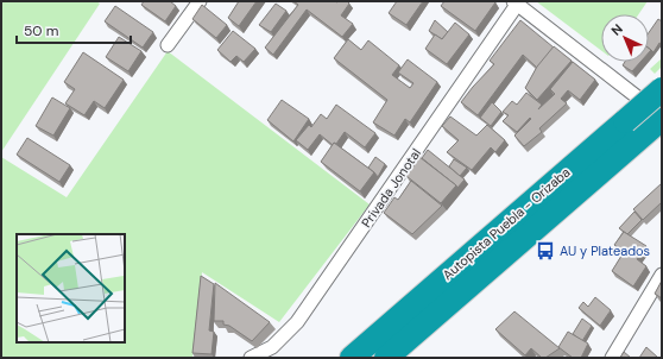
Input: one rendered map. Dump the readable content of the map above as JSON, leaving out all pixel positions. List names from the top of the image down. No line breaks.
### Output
{"streets":{"highway":["Autopista Puebla - Orizaba"],"street":["Privada Jonotal"]},"places":{"bus stop":["AU y Plateados"]},"scale_bar":"50 m","north":"top left"}
